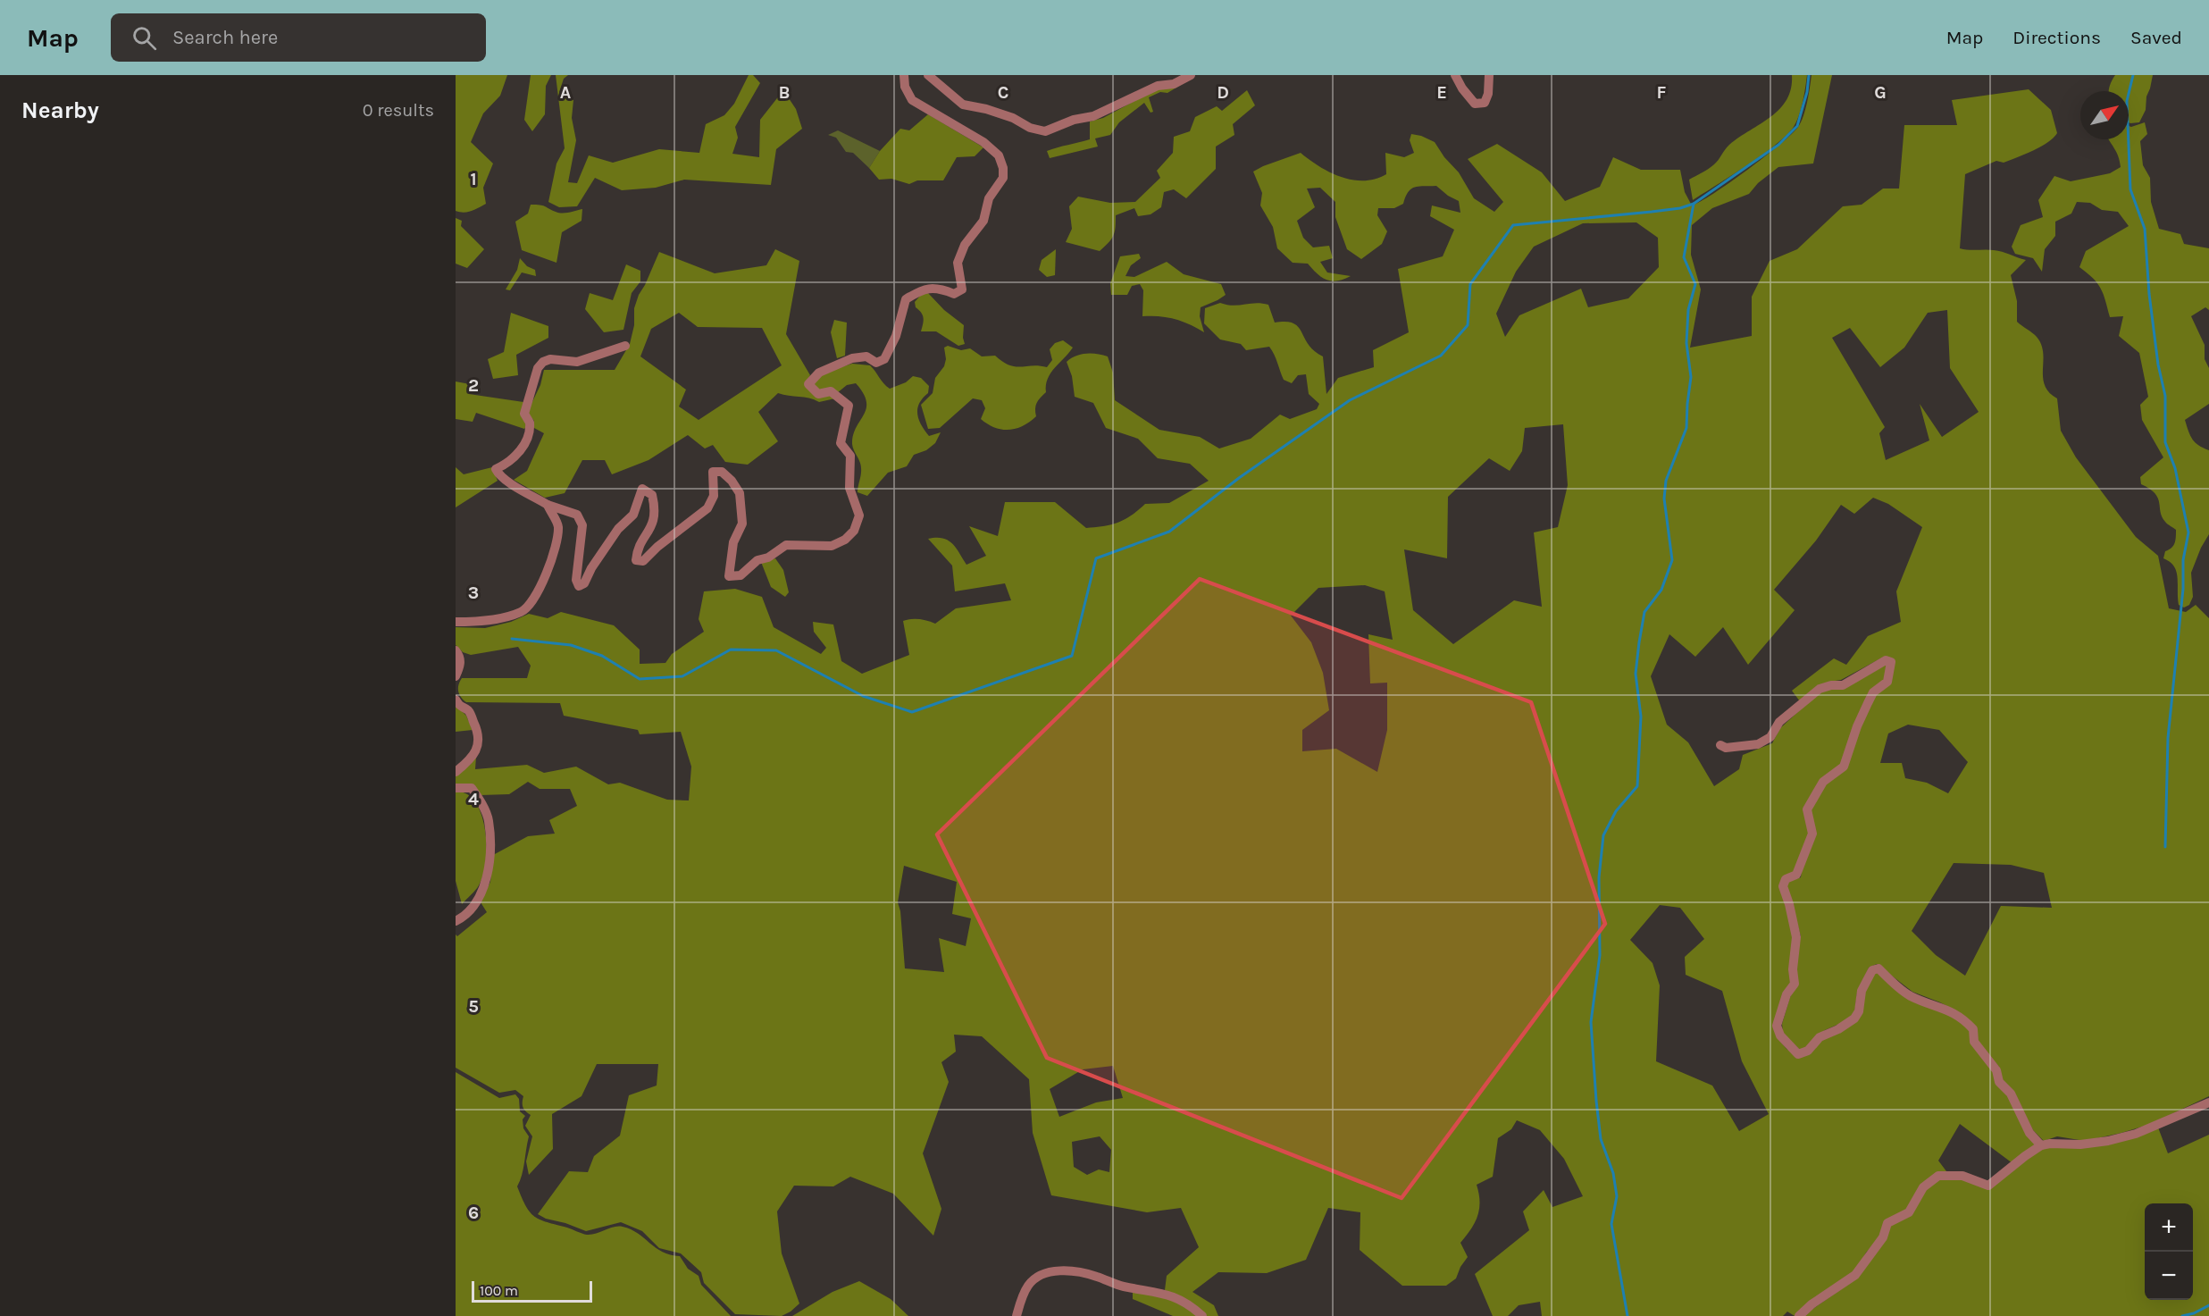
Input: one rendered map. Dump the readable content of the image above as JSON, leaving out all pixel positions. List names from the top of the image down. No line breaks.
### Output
{"scale_bar":"100 m","north":"top right","page":{"header":"Map","search":"Search here","nav":["Map","Directions","Saved"],"heading":["Nearby","0 results"],"map_buttons":["+","−"],"scale":"100 m"},"grid":{"columns":["A","B","C","D","E","F","G"],"rows":["1","2","3","4","5","6"]}}
